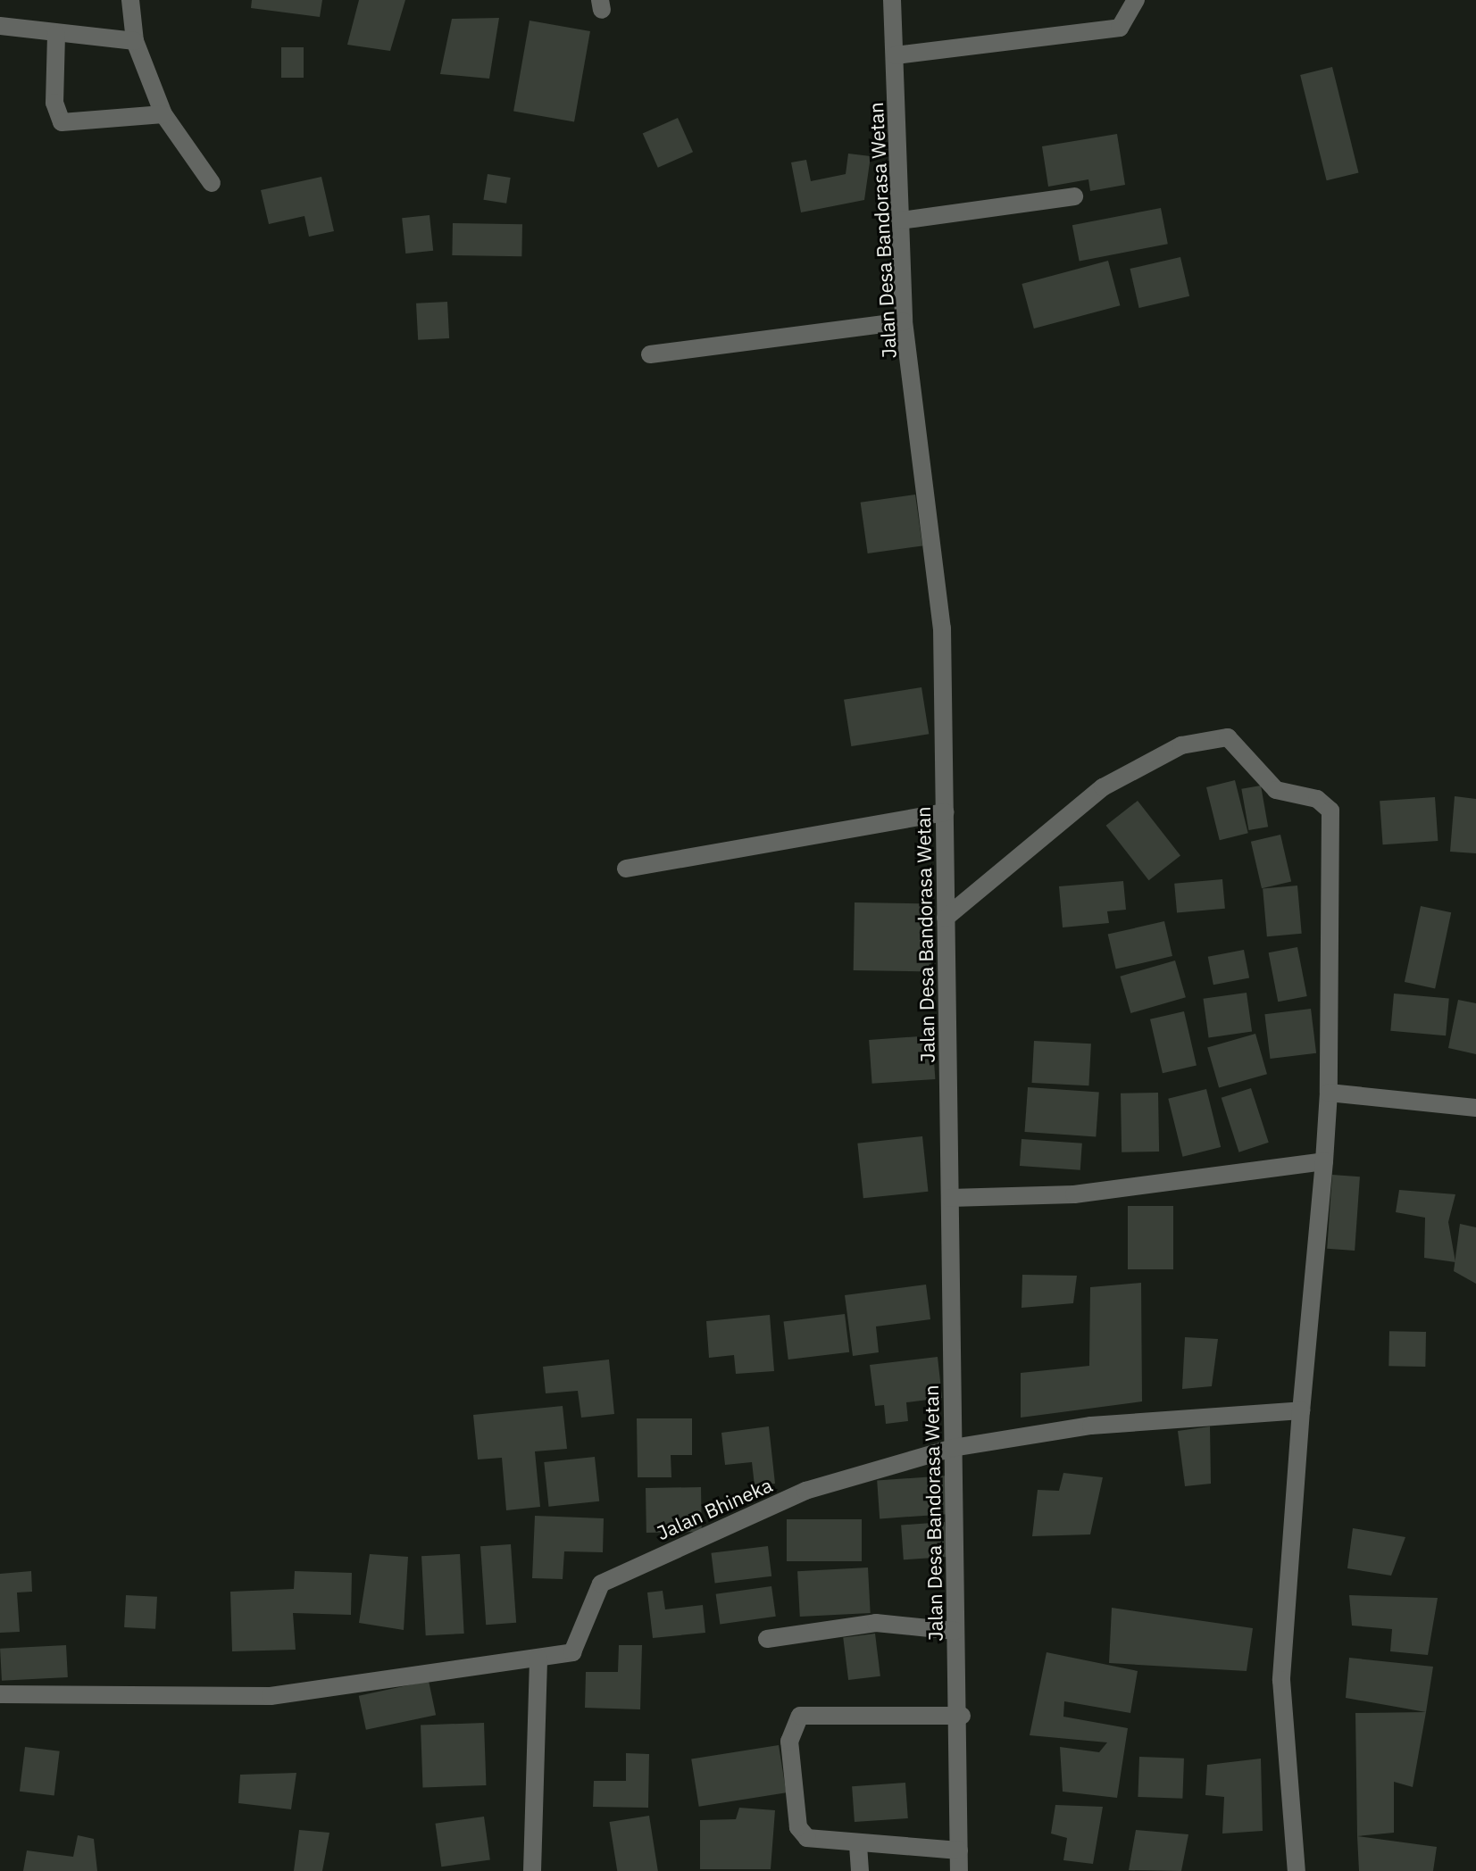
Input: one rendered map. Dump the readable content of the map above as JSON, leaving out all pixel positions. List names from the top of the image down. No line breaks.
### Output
{"streets":{"street":["Jalan Desa Bandorasa Wetan","Jalan Bhineka"]},"crossings":[["Jalan Desa Bandorasa Wetan","Jalan Bhineka"]]}
